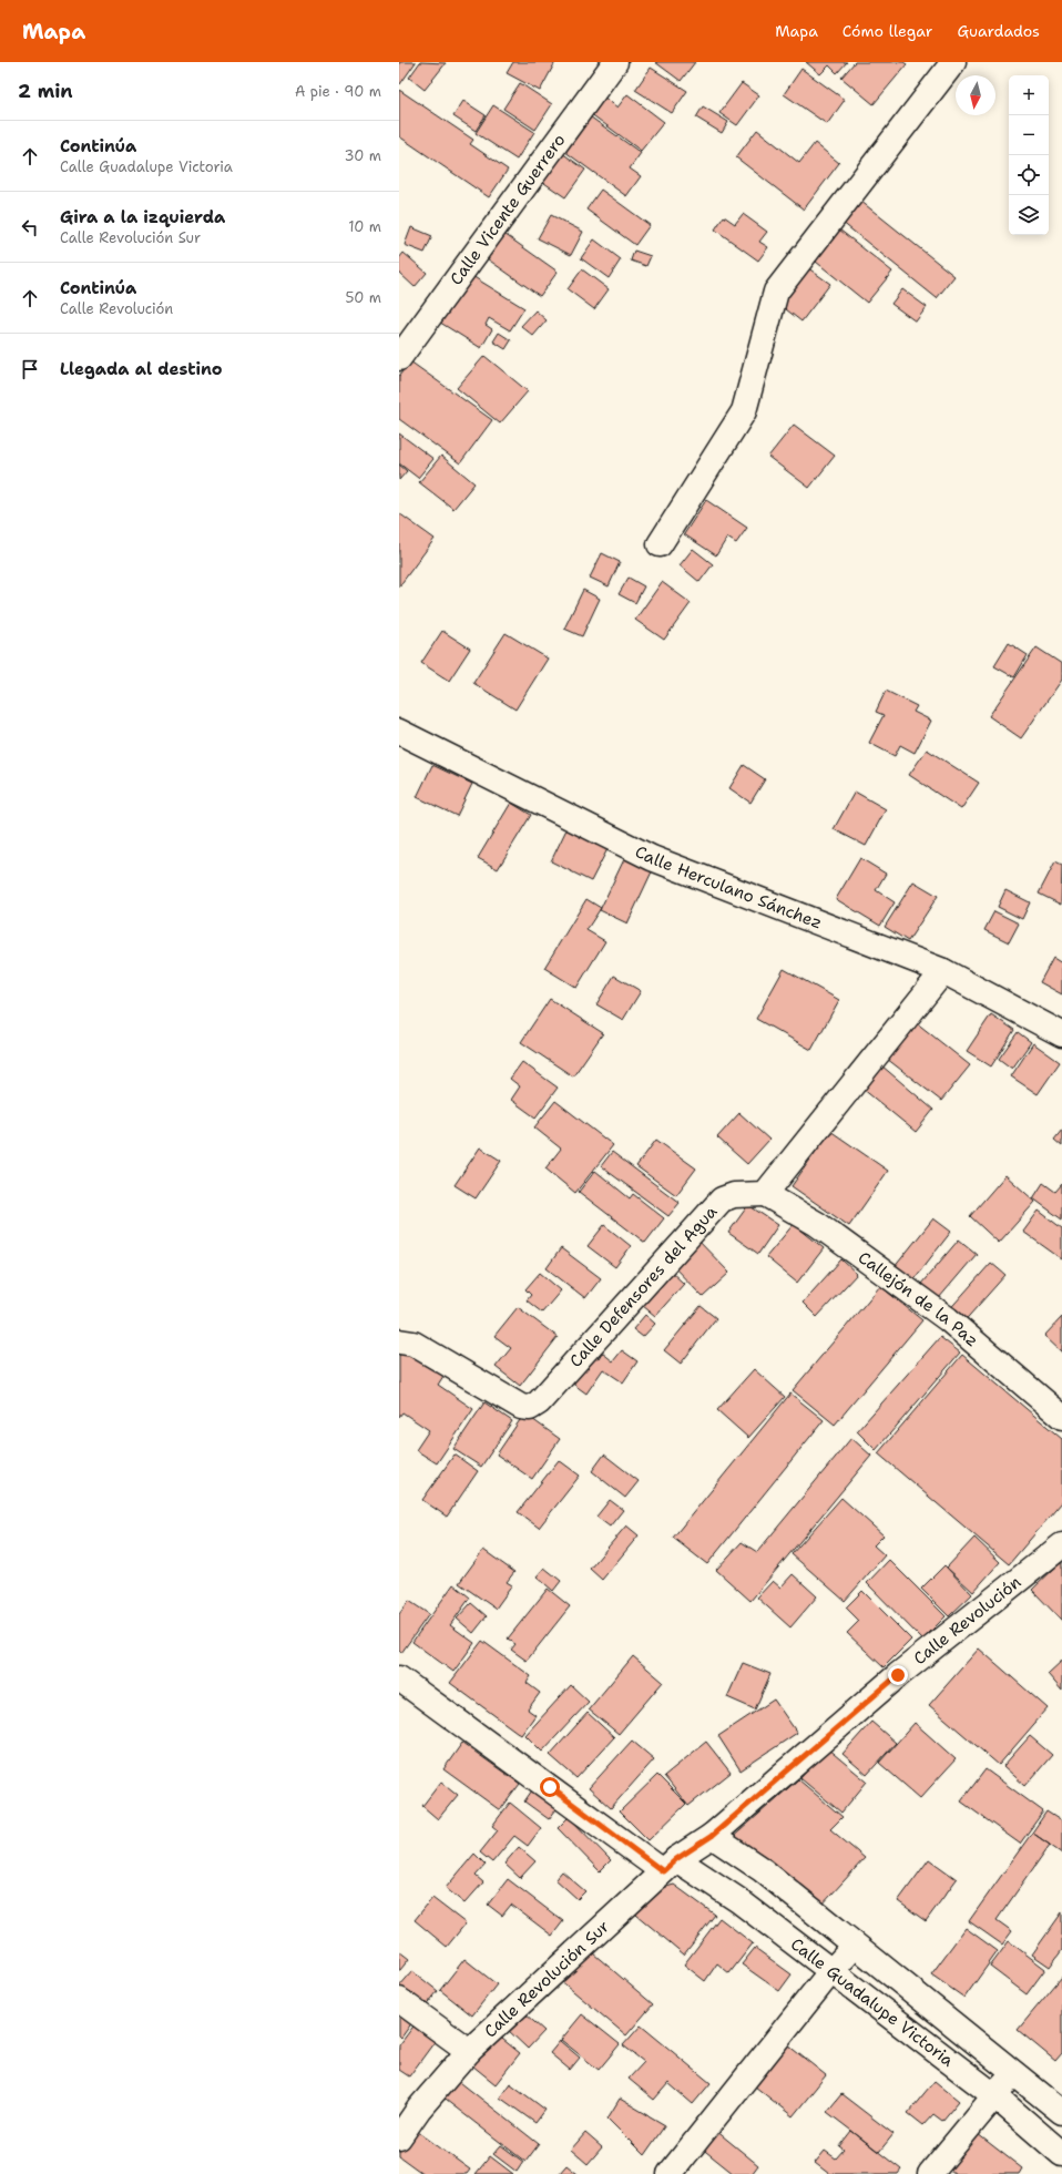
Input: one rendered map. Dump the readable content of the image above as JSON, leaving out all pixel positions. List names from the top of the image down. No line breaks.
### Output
{"streets":{"street":["Calle Vicente Guerrero","Calle Herculano Sánchez","Calle Defensores del Agua","Callejón de la Paz","Calle Revolución","Calle Revolución Sur","Calle Guadalupe Victoria"]},"crossings":[["Calle Defensores del Agua","Callejón de la Paz"],["Calle Revolución","Calle Revolución Sur"],["Calle Revolución","Calle Guadalupe Victoria"],["Calle Revolución Sur","Calle Guadalupe Victoria"]],"north":"bottom","page":{"header":"Mapa","nav":["Mapa","Cómo llegar","Guardados"],"heading":["2 min","A pie · 90 m"],"map_buttons":["+","−"],"list":[["Continúa","Calle Guadalupe Victoria","30 m"],["Gira a la izquierda","Calle Revolución Sur","10 m"],["Continúa","Calle Revolución","50 m"],"Llegada al destino"]}}
